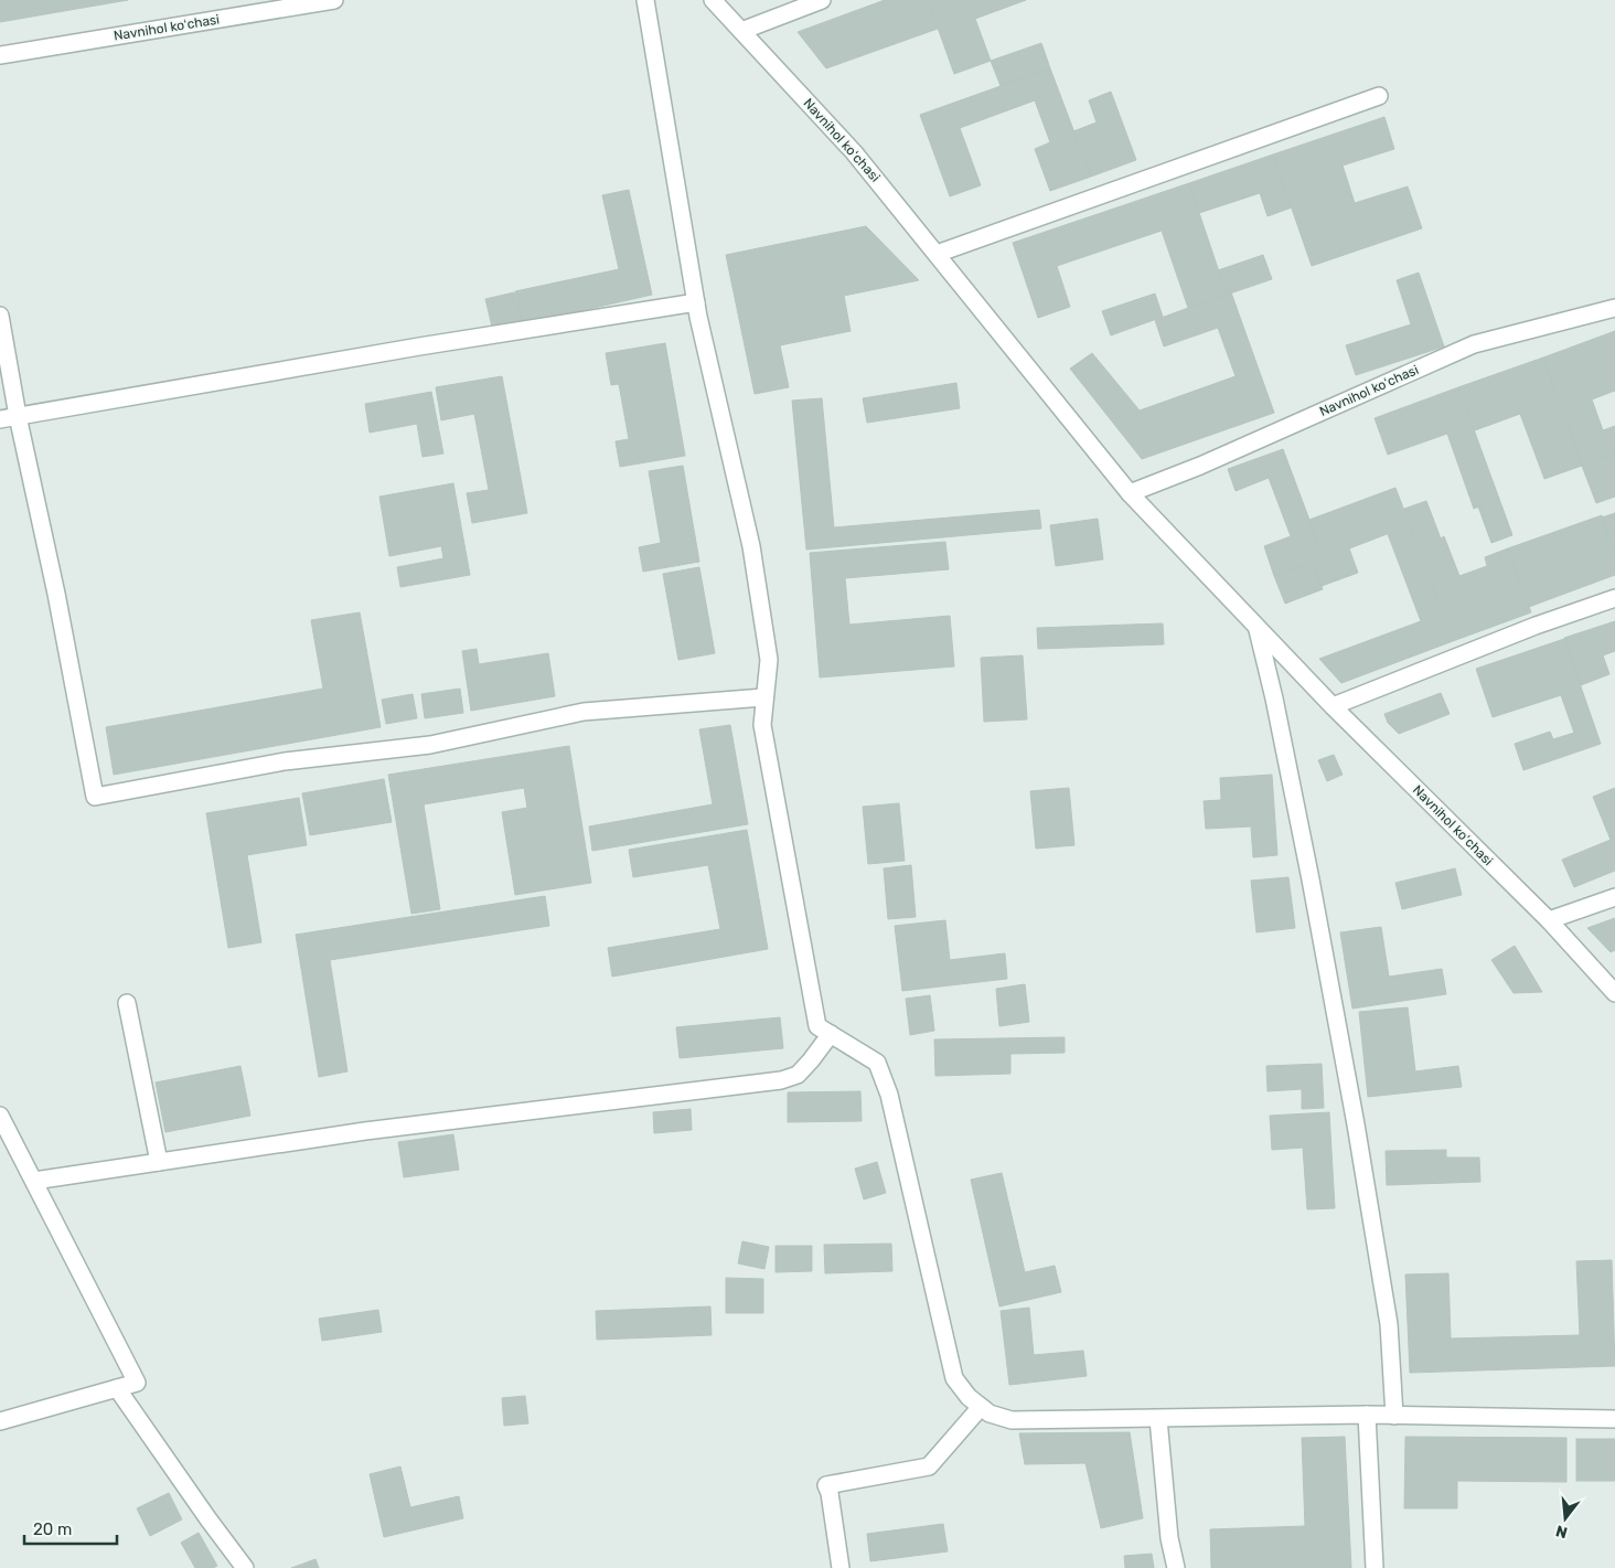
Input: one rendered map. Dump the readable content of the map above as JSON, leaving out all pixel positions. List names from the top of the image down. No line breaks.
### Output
{"streets":{"street":["Navnihol koʻchasi"]},"scale_bar":"20 m","north":"bottom"}
